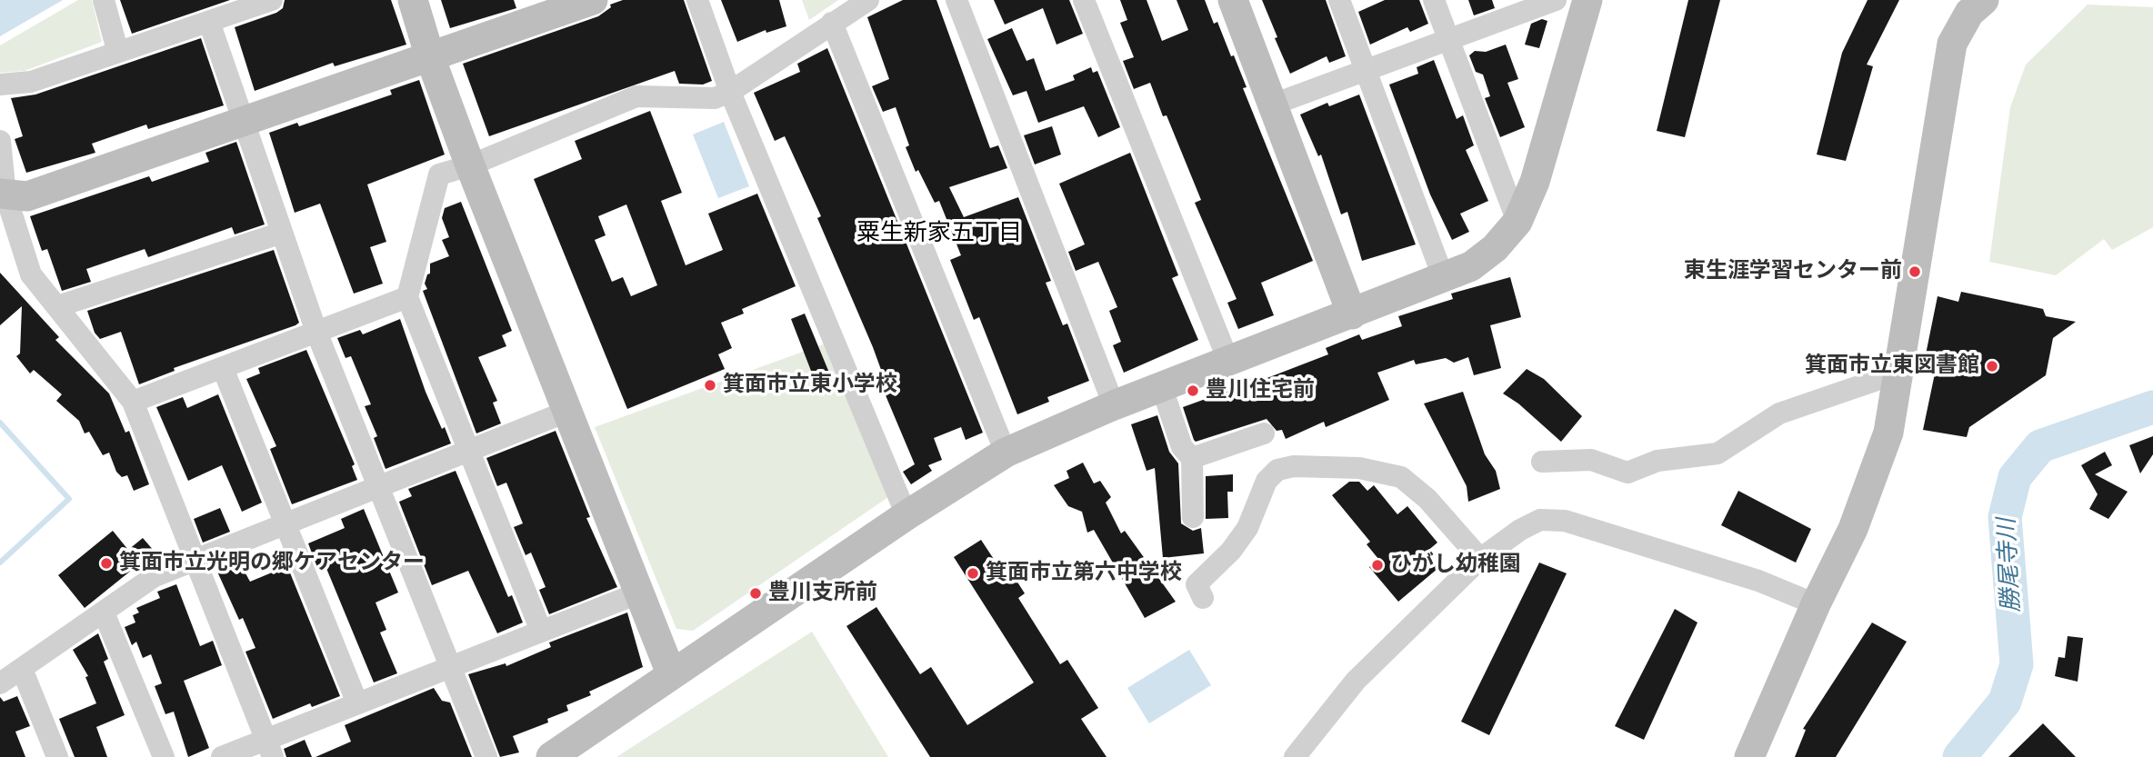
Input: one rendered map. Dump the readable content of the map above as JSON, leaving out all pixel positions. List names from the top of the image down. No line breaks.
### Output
{"districts":["粟生新家五丁目"],"water":["勝尾寺川"],"places":["東生涯学習センター前","箕面市立東図書館","箕面市立東小学校","豊川住宅前","箕面市立光明の郷ケアセンター","ひがし幼稚園","箕面市立第六中学校","豊川支所前"]}
